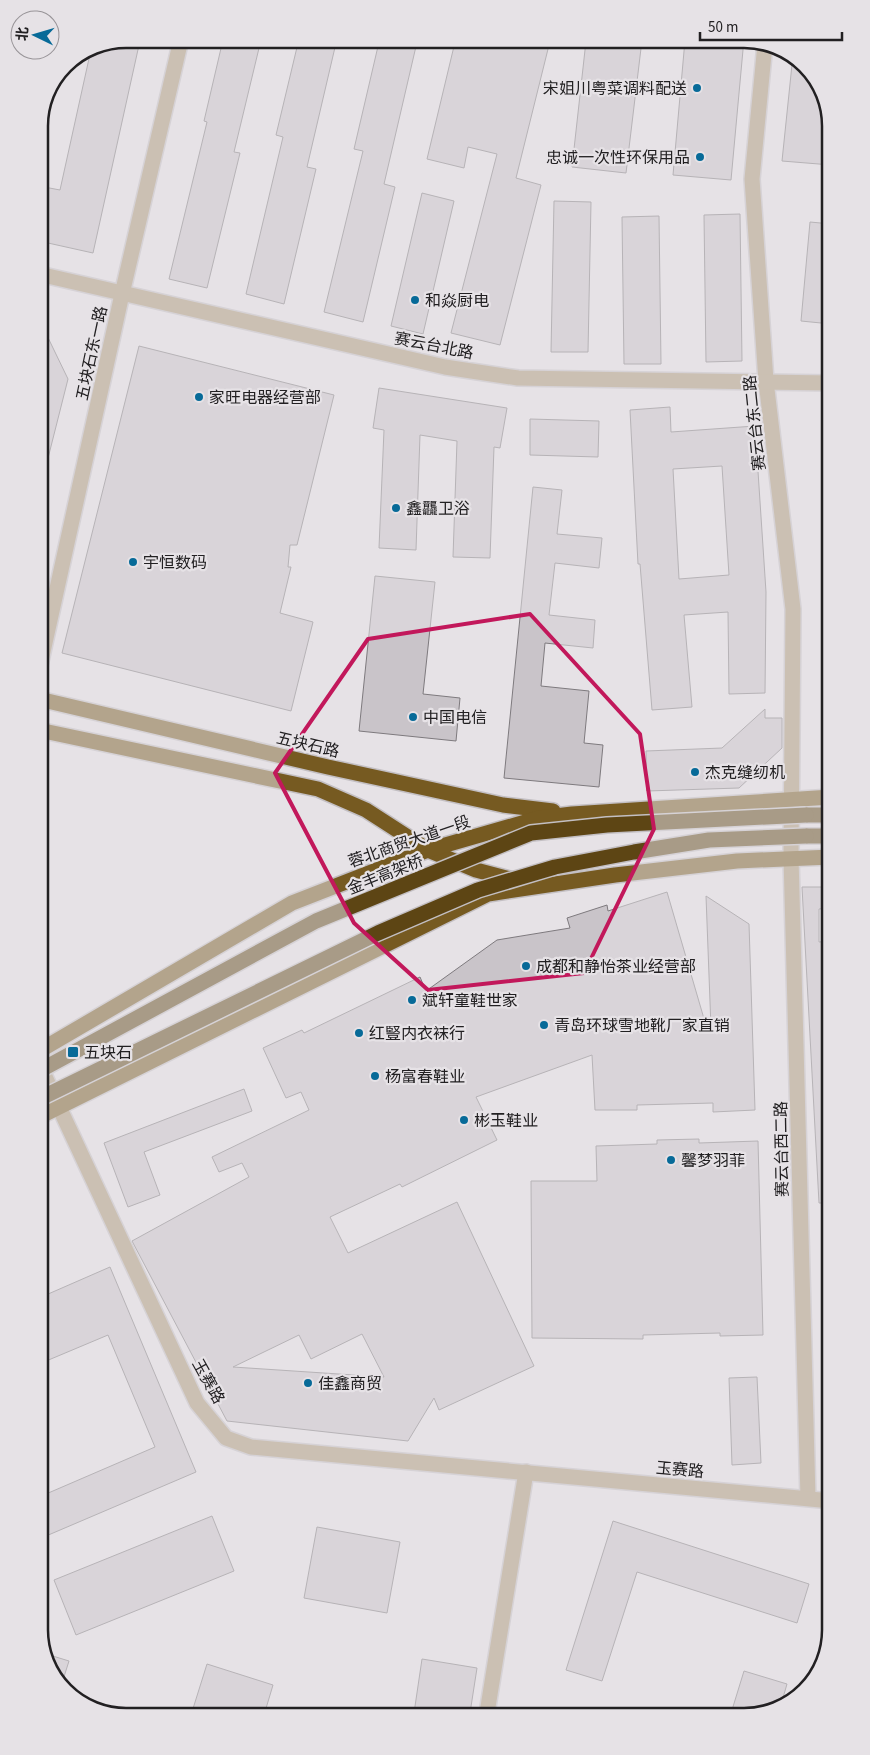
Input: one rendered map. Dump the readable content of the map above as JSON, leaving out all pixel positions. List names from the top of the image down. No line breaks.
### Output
{"streets":{"highway":["金丰高架桥"],"main road":["五块石路","蓉北商贸大道一段"],"street":["赛云台北路","五块石东一路","赛云台东二路","赛云台西二路","玉赛路"]},"crossings":[["赛云台北路","五块石东一路"],["赛云台北路","赛云台东二路"],["赛云台东二路","蓉北商贸大道一段"],["赛云台东二路","赛云台西二路"],["五块石路","蓉北商贸大道一段"],["蓉北商贸大道一段","赛云台西二路"],["赛云台西二路","玉赛路"]],"places":{"other":["宋姐川粤菜调料配送","忠诚一次性环保用品","和焱厨电","家旺电器经营部","鑫龘卫浴","宇恒数码","中国电信","杰克缝纫机","成都和静怡茶业经营部","斌轩童鞋世家","青岛环球雪地靴厂家直销","红豎内衣袜行","杨富春鞋业","彬玉鞋业","馨梦羽菲","佳鑫商贸"],"transit":["五块石"]},"scale_bar":"50 m","north":"left"}
